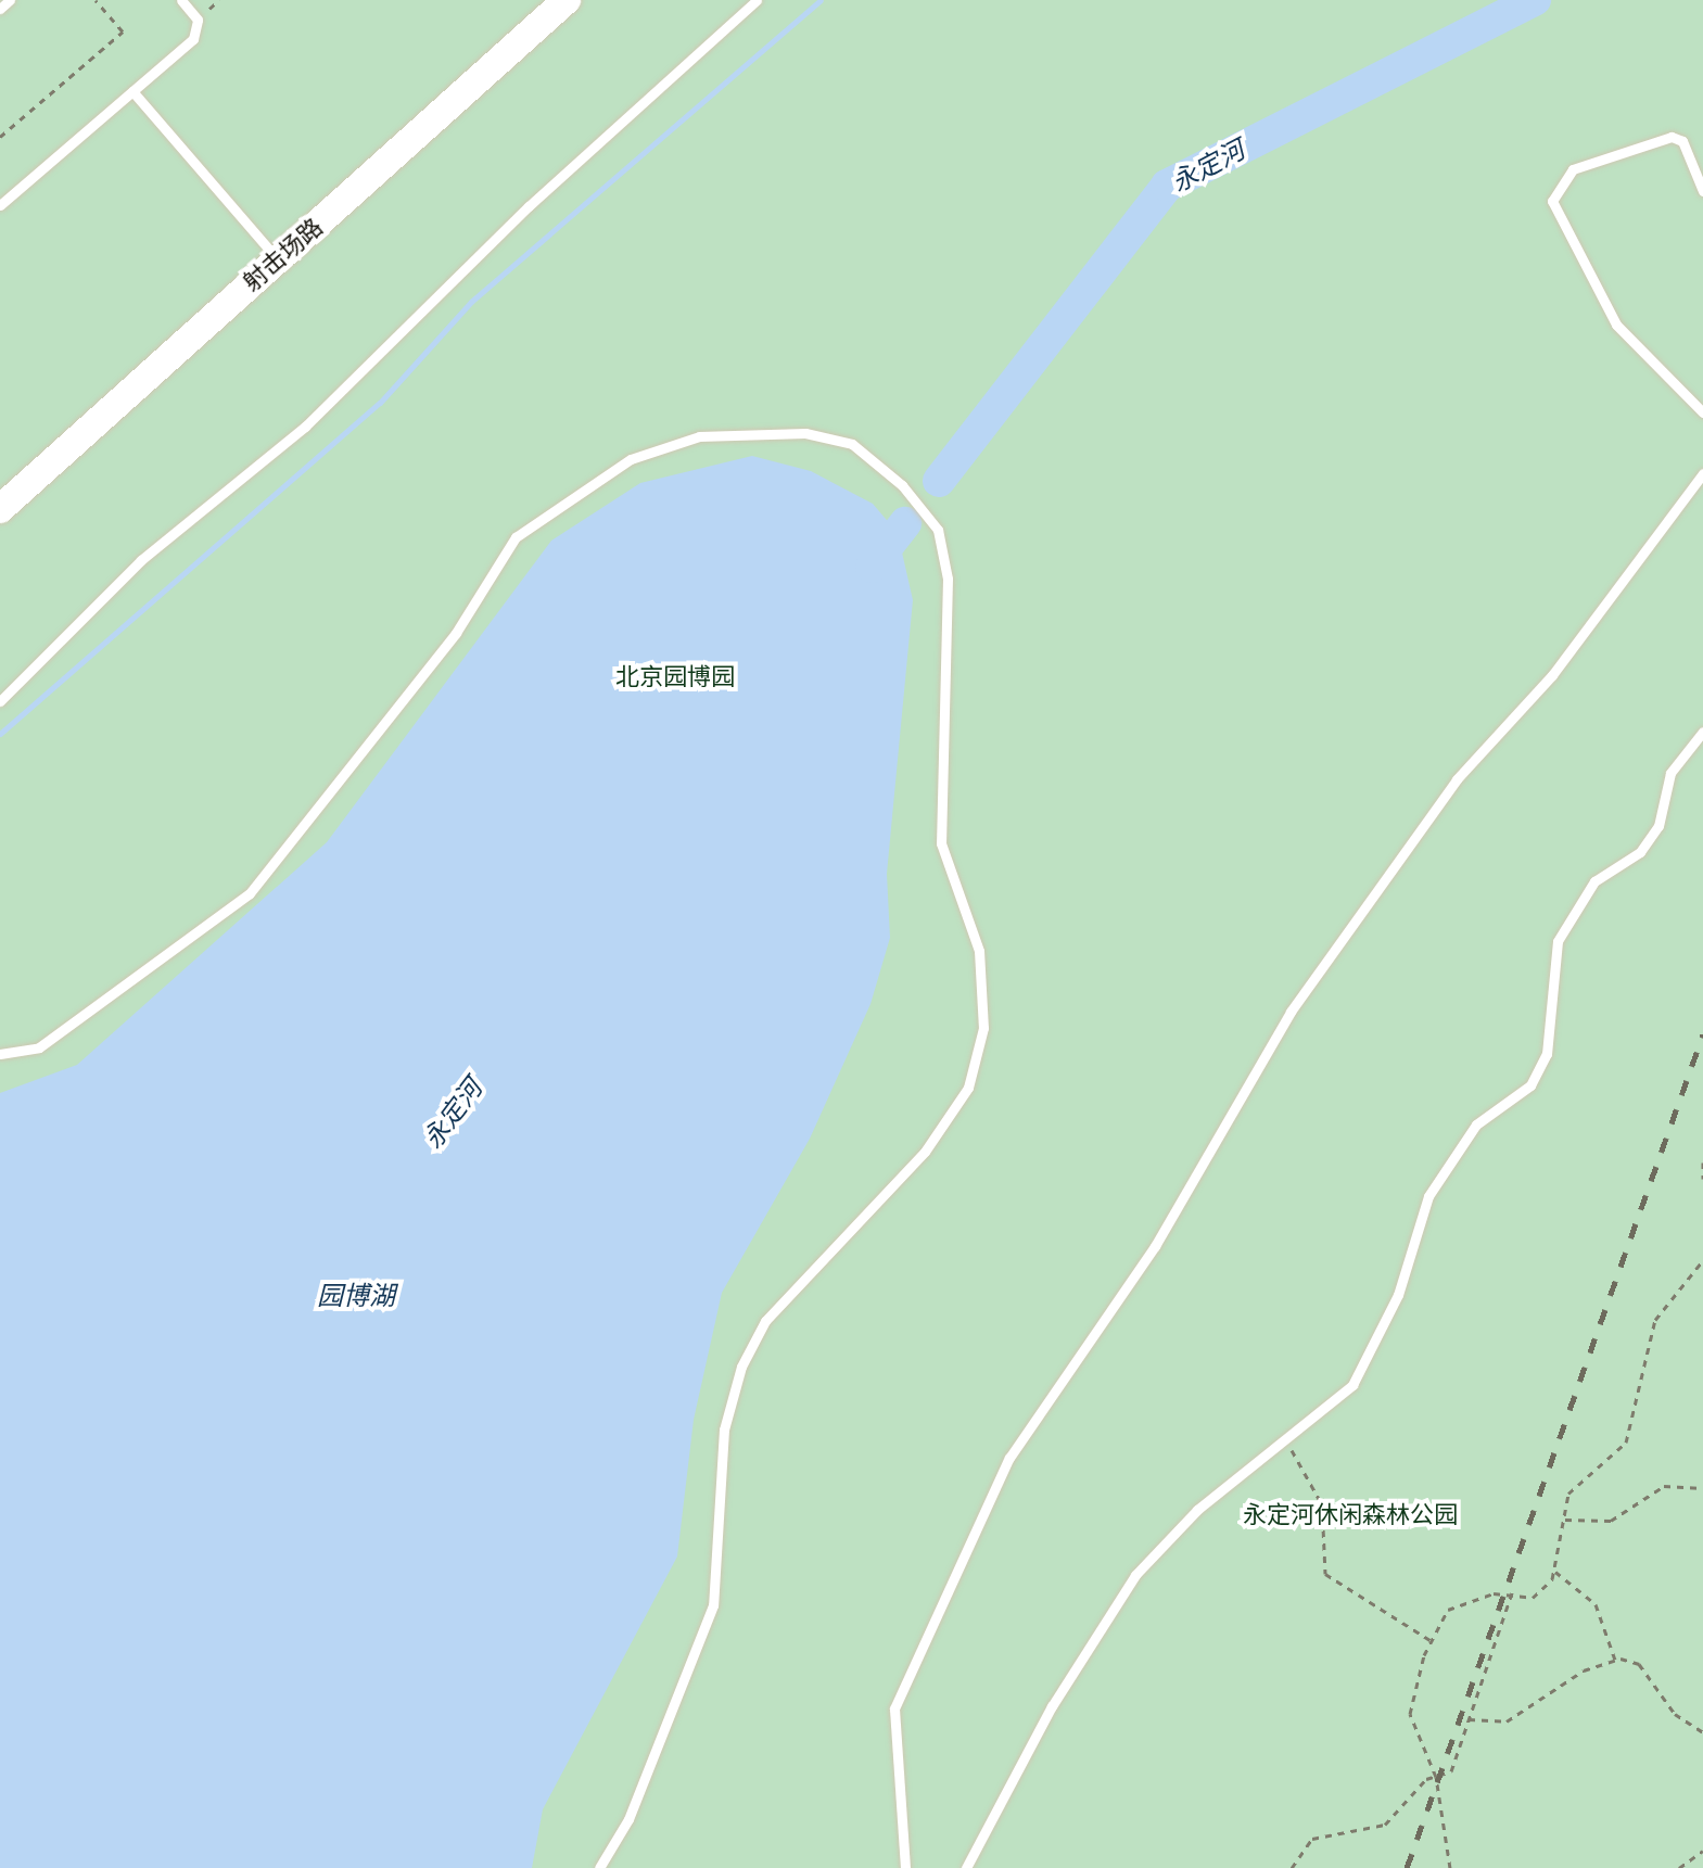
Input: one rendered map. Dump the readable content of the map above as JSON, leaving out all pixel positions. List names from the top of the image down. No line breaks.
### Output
{"streets":{"street":["射击场路"]},"water":["永定河","园博湖"],"parks":["北京园博园","永定河休闲森林公园"]}
